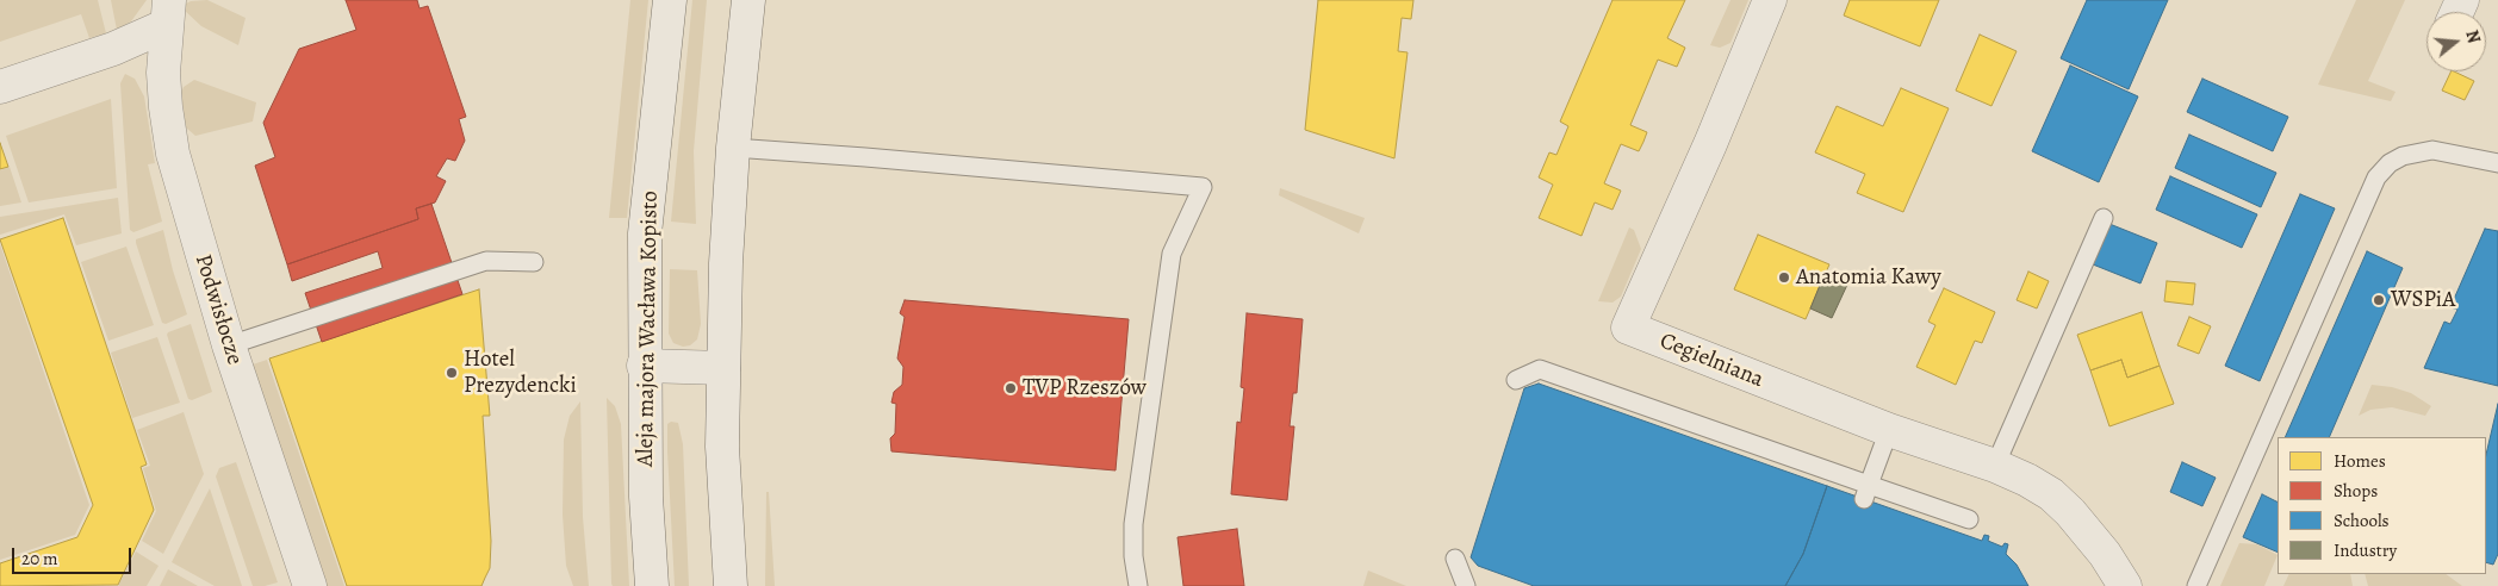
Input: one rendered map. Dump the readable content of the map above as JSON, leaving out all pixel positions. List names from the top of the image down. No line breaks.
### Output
{"streets":{"street":["Podwisłocze","Aleja majora Wacława Kopisto","Cegielniana"]},"places":["Anatomia Kawy","WSPiA","Hotel Prezydencki","TVP Rzeszów"],"legend":["Homes","Shops","Schools","Industry"],"scale_bar":"20 m","north":"right"}
